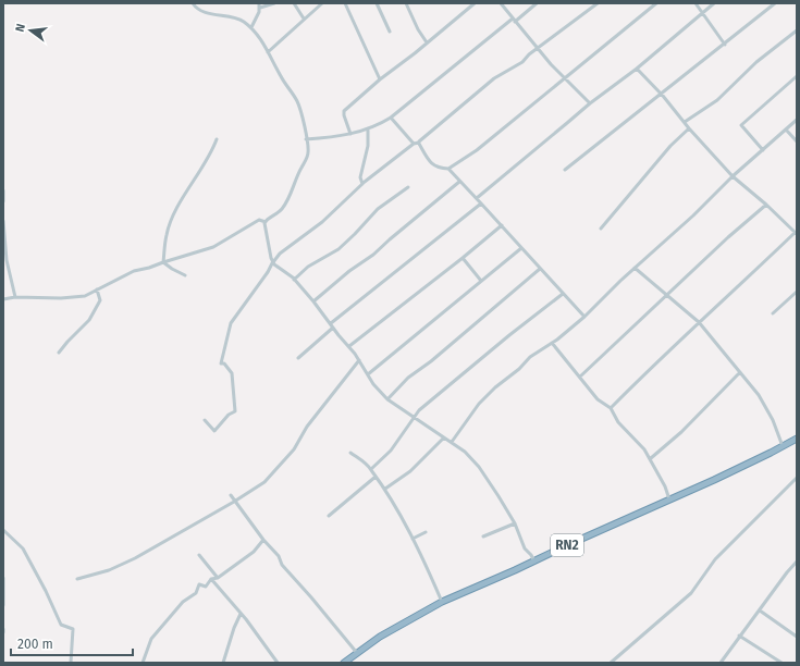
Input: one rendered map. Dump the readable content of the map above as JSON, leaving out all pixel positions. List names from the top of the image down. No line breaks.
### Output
{"streets":{"highway":["RN2"]},"scale_bar":"200 m","north":"left"}
